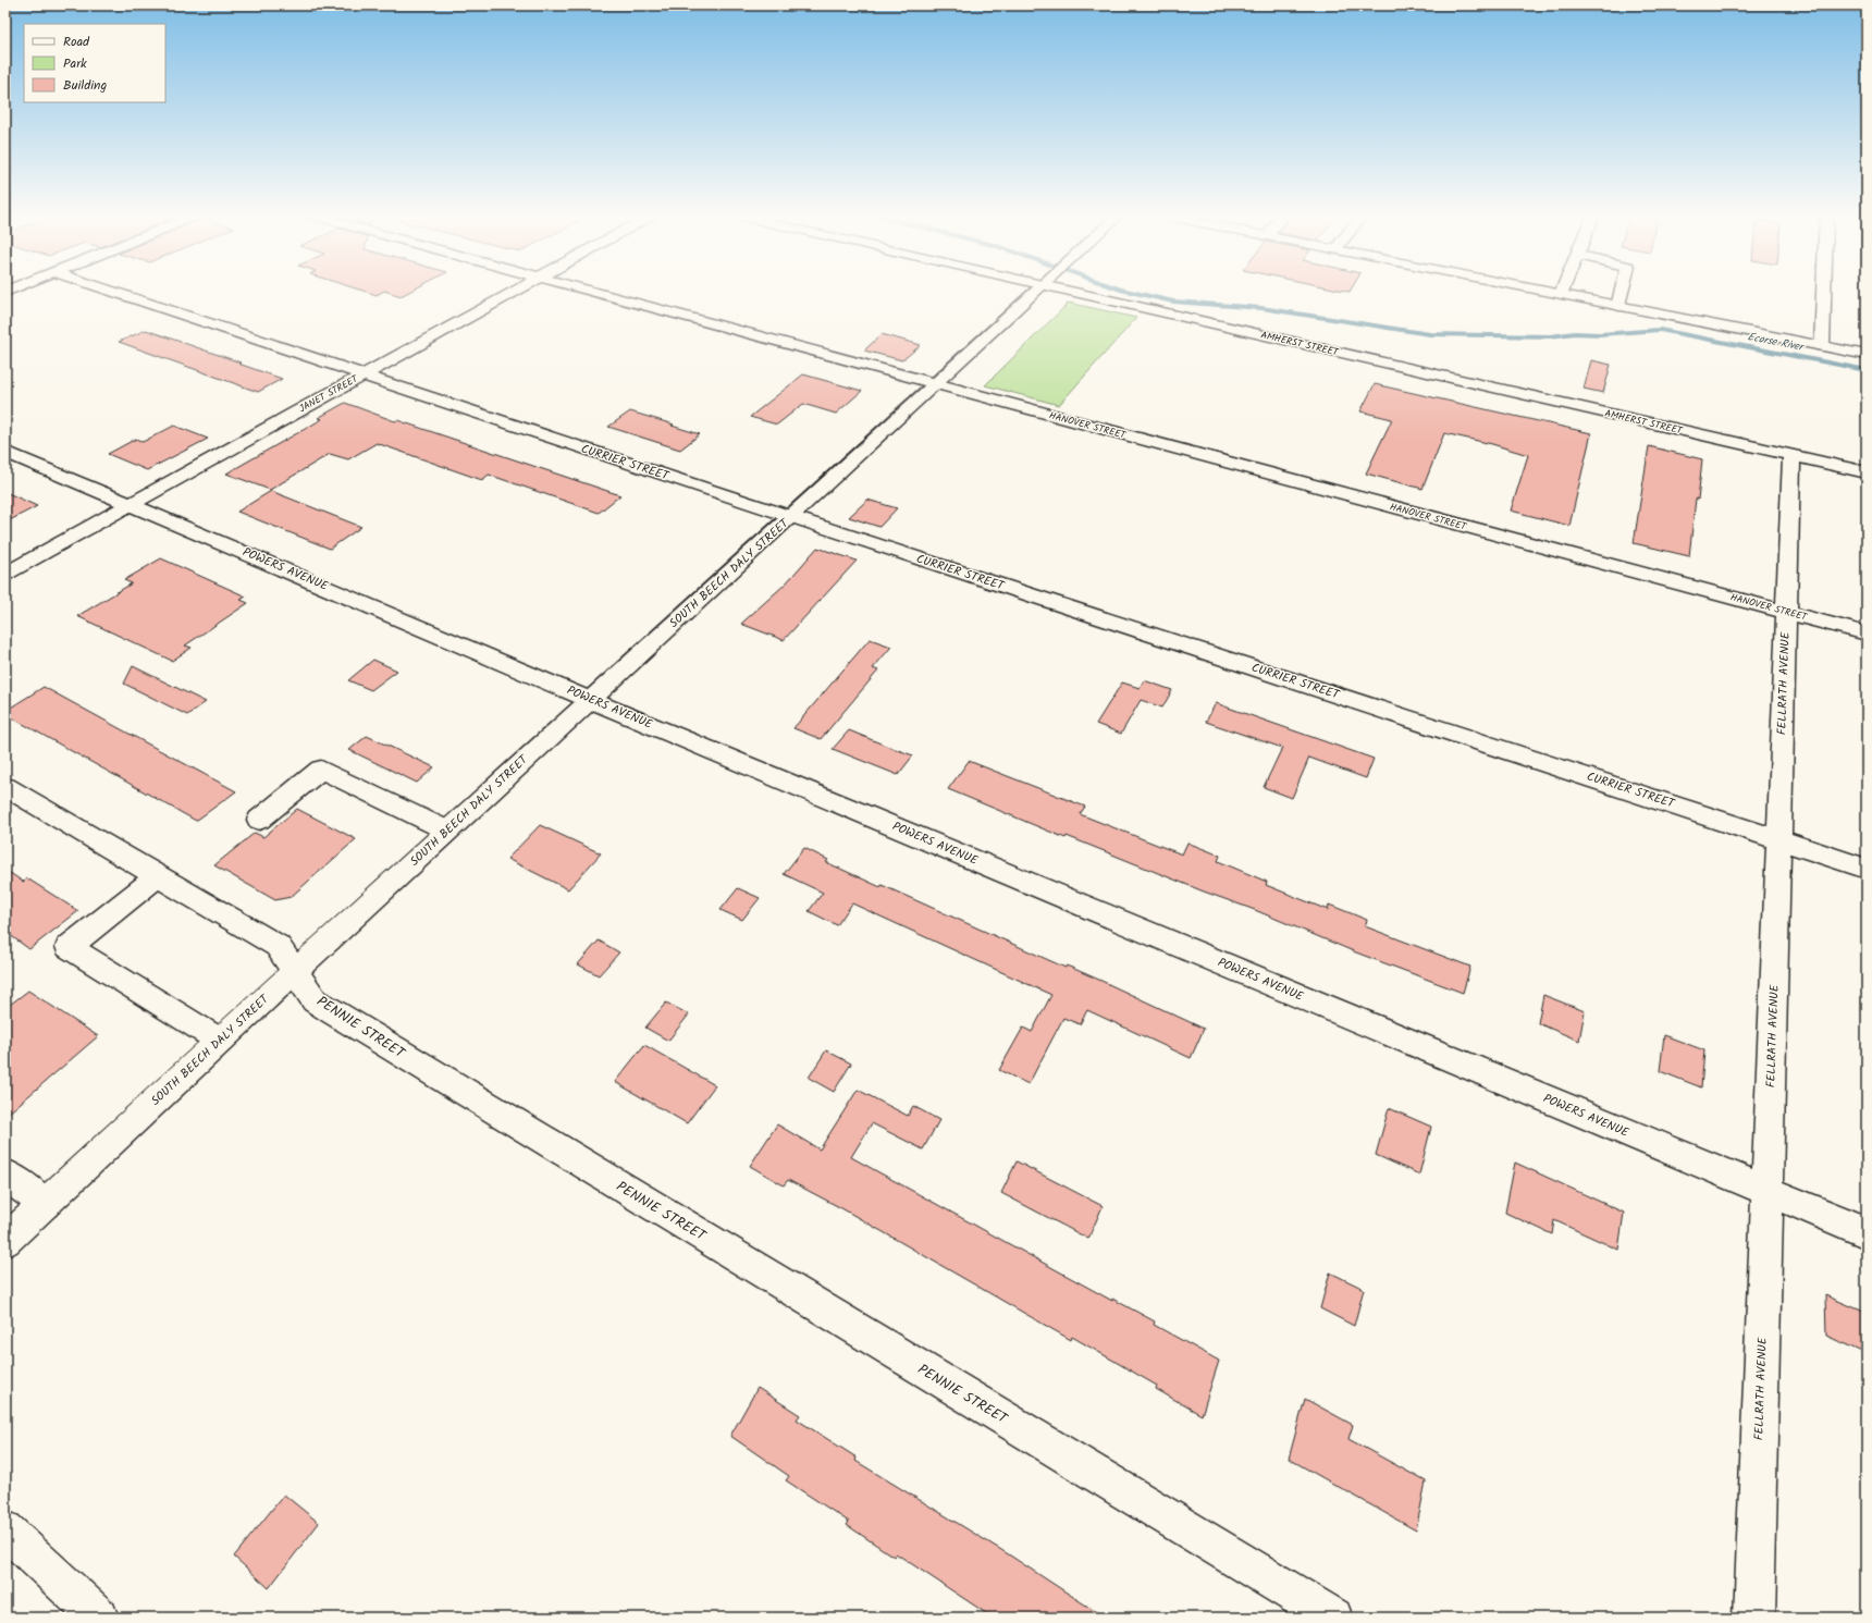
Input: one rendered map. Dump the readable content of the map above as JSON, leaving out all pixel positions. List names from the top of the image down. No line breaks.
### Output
{"streets":{"street":["AMHERST STREET","JANET STREET","HANOVER STREET","CURRIER STREET","POWERS AVENUE","SOUTH BEECH DALY STREET","FELLRATH AVENUE","PENNIE STREET"]},"crossings":[["AMHERST STREET","FELLRATH AVENUE"],["JANET STREET","CURRIER STREET"],["JANET STREET","POWERS AVENUE"],["HANOVER STREET","SOUTH BEECH DALY STREET"],["HANOVER STREET","FELLRATH AVENUE"],["CURRIER STREET","SOUTH BEECH DALY STREET"],["CURRIER STREET","FELLRATH AVENUE"],["POWERS AVENUE","SOUTH BEECH DALY STREET"],["POWERS AVENUE","FELLRATH AVENUE"],["SOUTH BEECH DALY STREET","PENNIE STREET"]],"water":["Ecorse River"],"legend":["Road","Park","Building"]}
